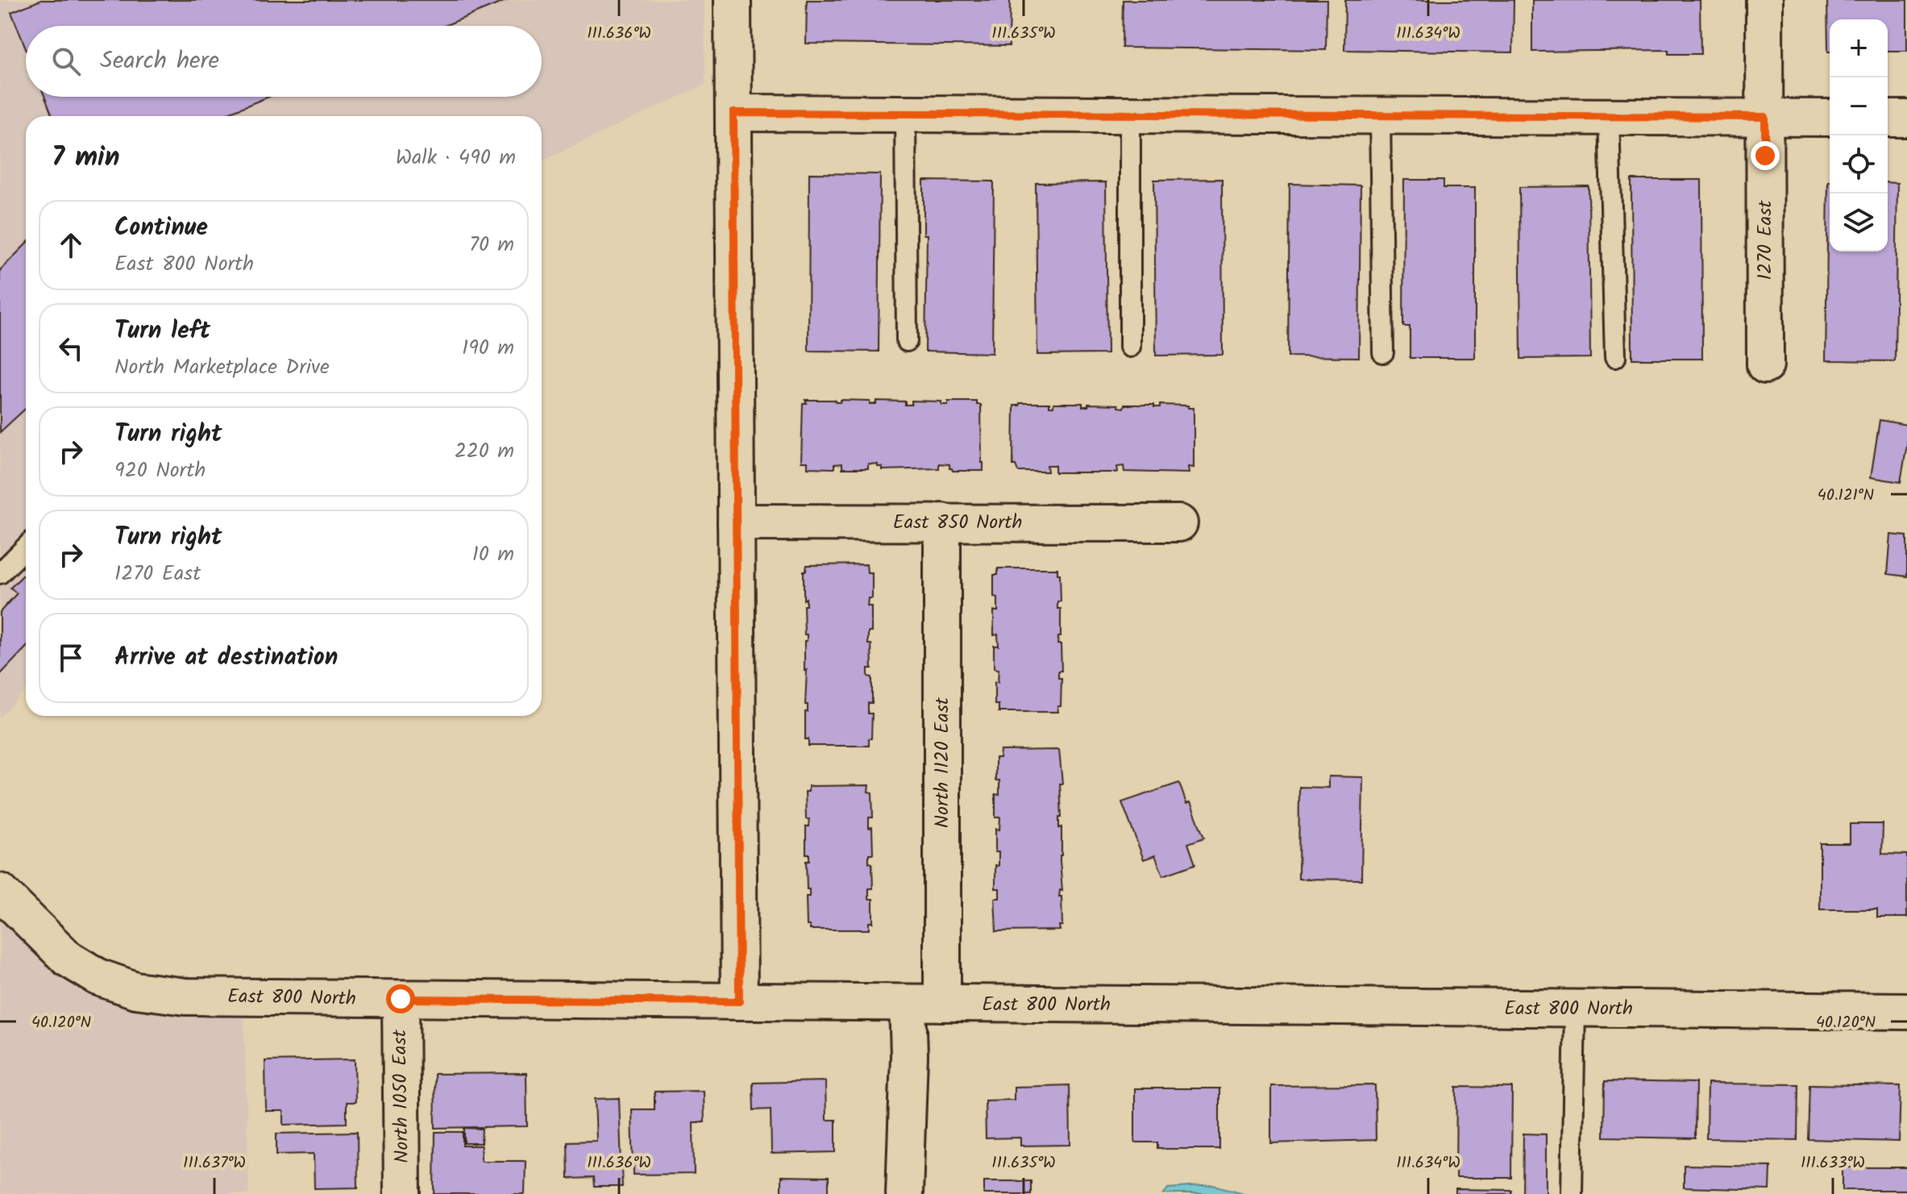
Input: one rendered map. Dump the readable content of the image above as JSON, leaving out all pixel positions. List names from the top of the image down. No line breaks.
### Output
{"streets":{"street":["1270 East","East 850 North","North 1120 East","East 800 North","North 1050 East"]},"crossings":[["East 850 North","North 1120 East"],["North 1120 East","East 800 North"],["East 800 North","North 1050 East"]],"page":{"map_buttons":["+","−"],"search":"Search here","heading":["7 min","Walk · 490 m"],"list":[["Continue","East 800 North","70 m"],["Turn left","North Marketplace Drive","190 m"],["Turn right","920 North","220 m"],["Turn right","1270 East","10 m"],"Arrive at destination"]},"coordinates":["111.636°W","111.635°W","111.634°W","40.121°N","40.120°N","111.637°W","111.633°W"]}
